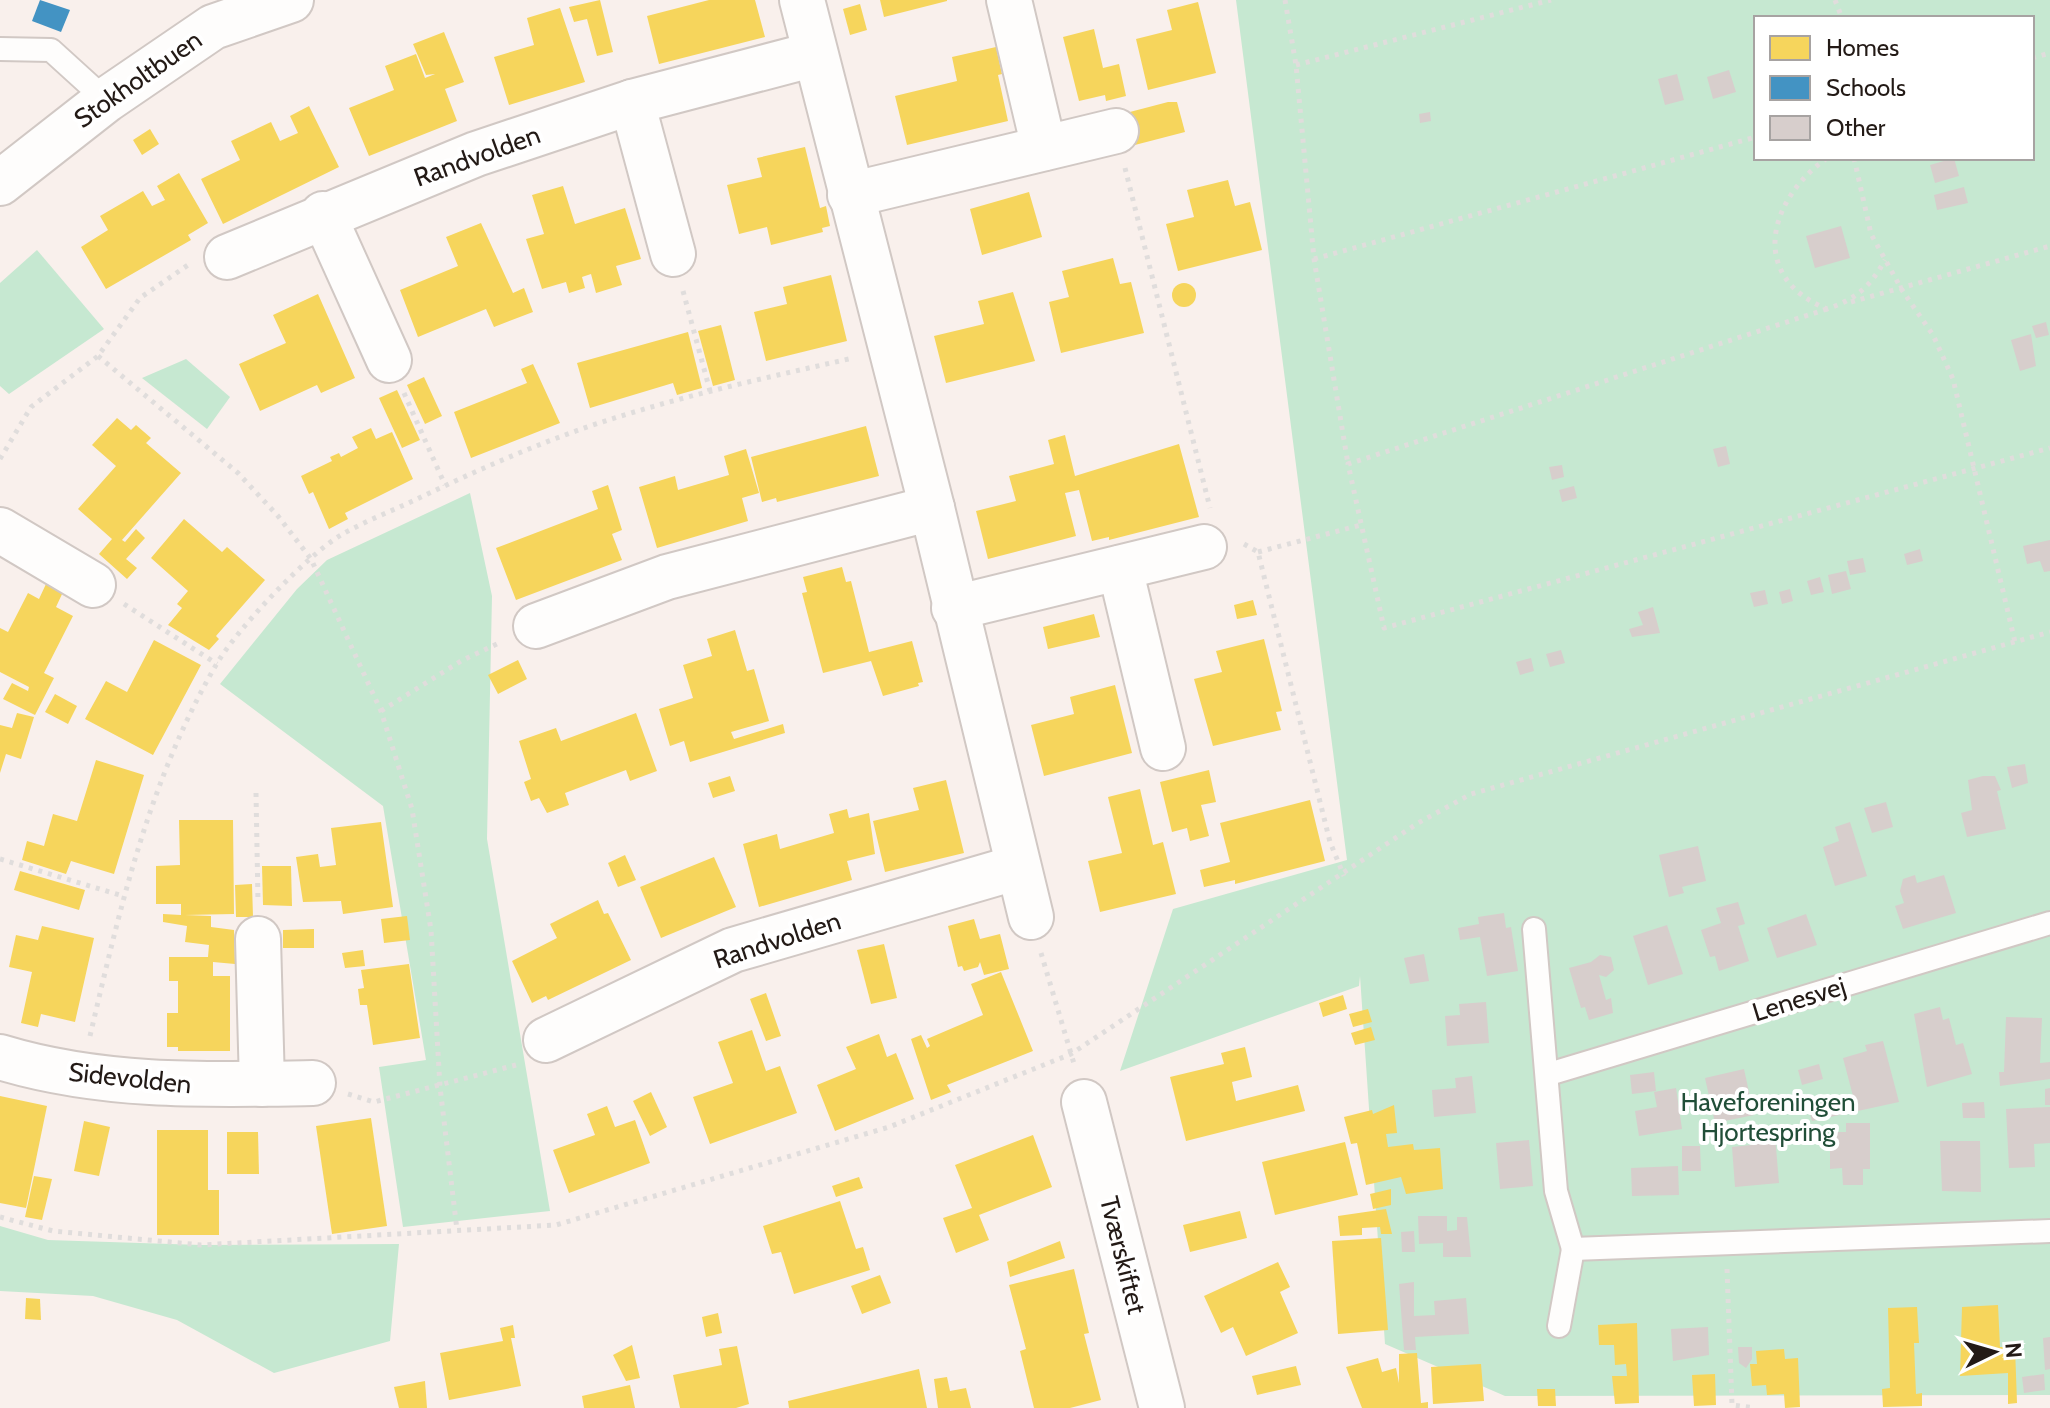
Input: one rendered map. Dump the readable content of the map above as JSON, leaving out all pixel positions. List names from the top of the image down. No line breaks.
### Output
{"streets":{"street":["Stokholtbuen","Randvolden","Sidevolden","Tværskiftet"],"lane":["Lenesvej"]},"parks":["Haveforeningen Hjortespring"],"legend":["Homes","Schools","Other"],"north":"right"}
